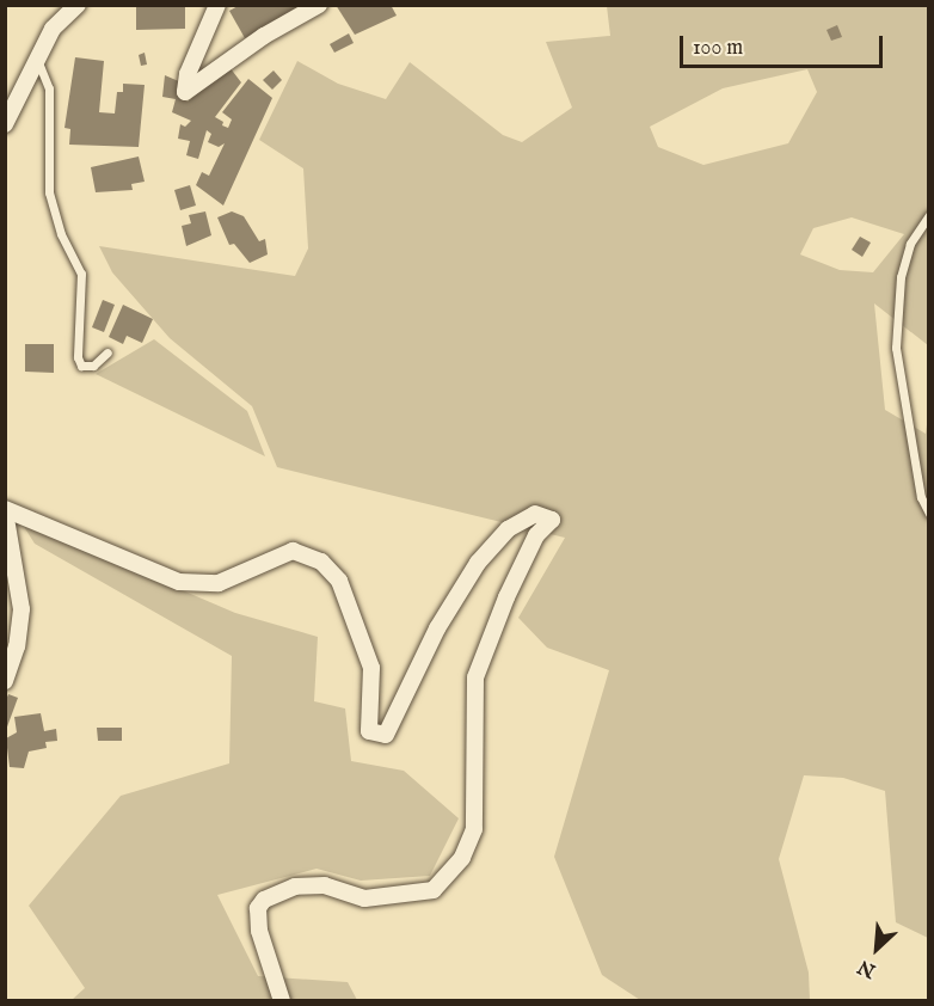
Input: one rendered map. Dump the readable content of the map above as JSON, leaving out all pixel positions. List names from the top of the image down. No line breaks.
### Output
{"scale_bar":"100 m","north":"bottom left"}
